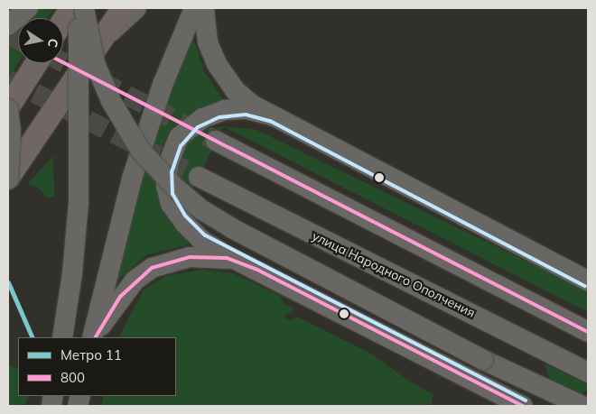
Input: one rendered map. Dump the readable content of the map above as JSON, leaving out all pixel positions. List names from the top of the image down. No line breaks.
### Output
{"streets":{"main road":["улица Народного Ополчения"]},"lines":["transit line 800","metro line 11"],"legend":["Метро 11","800"],"north":"right"}
